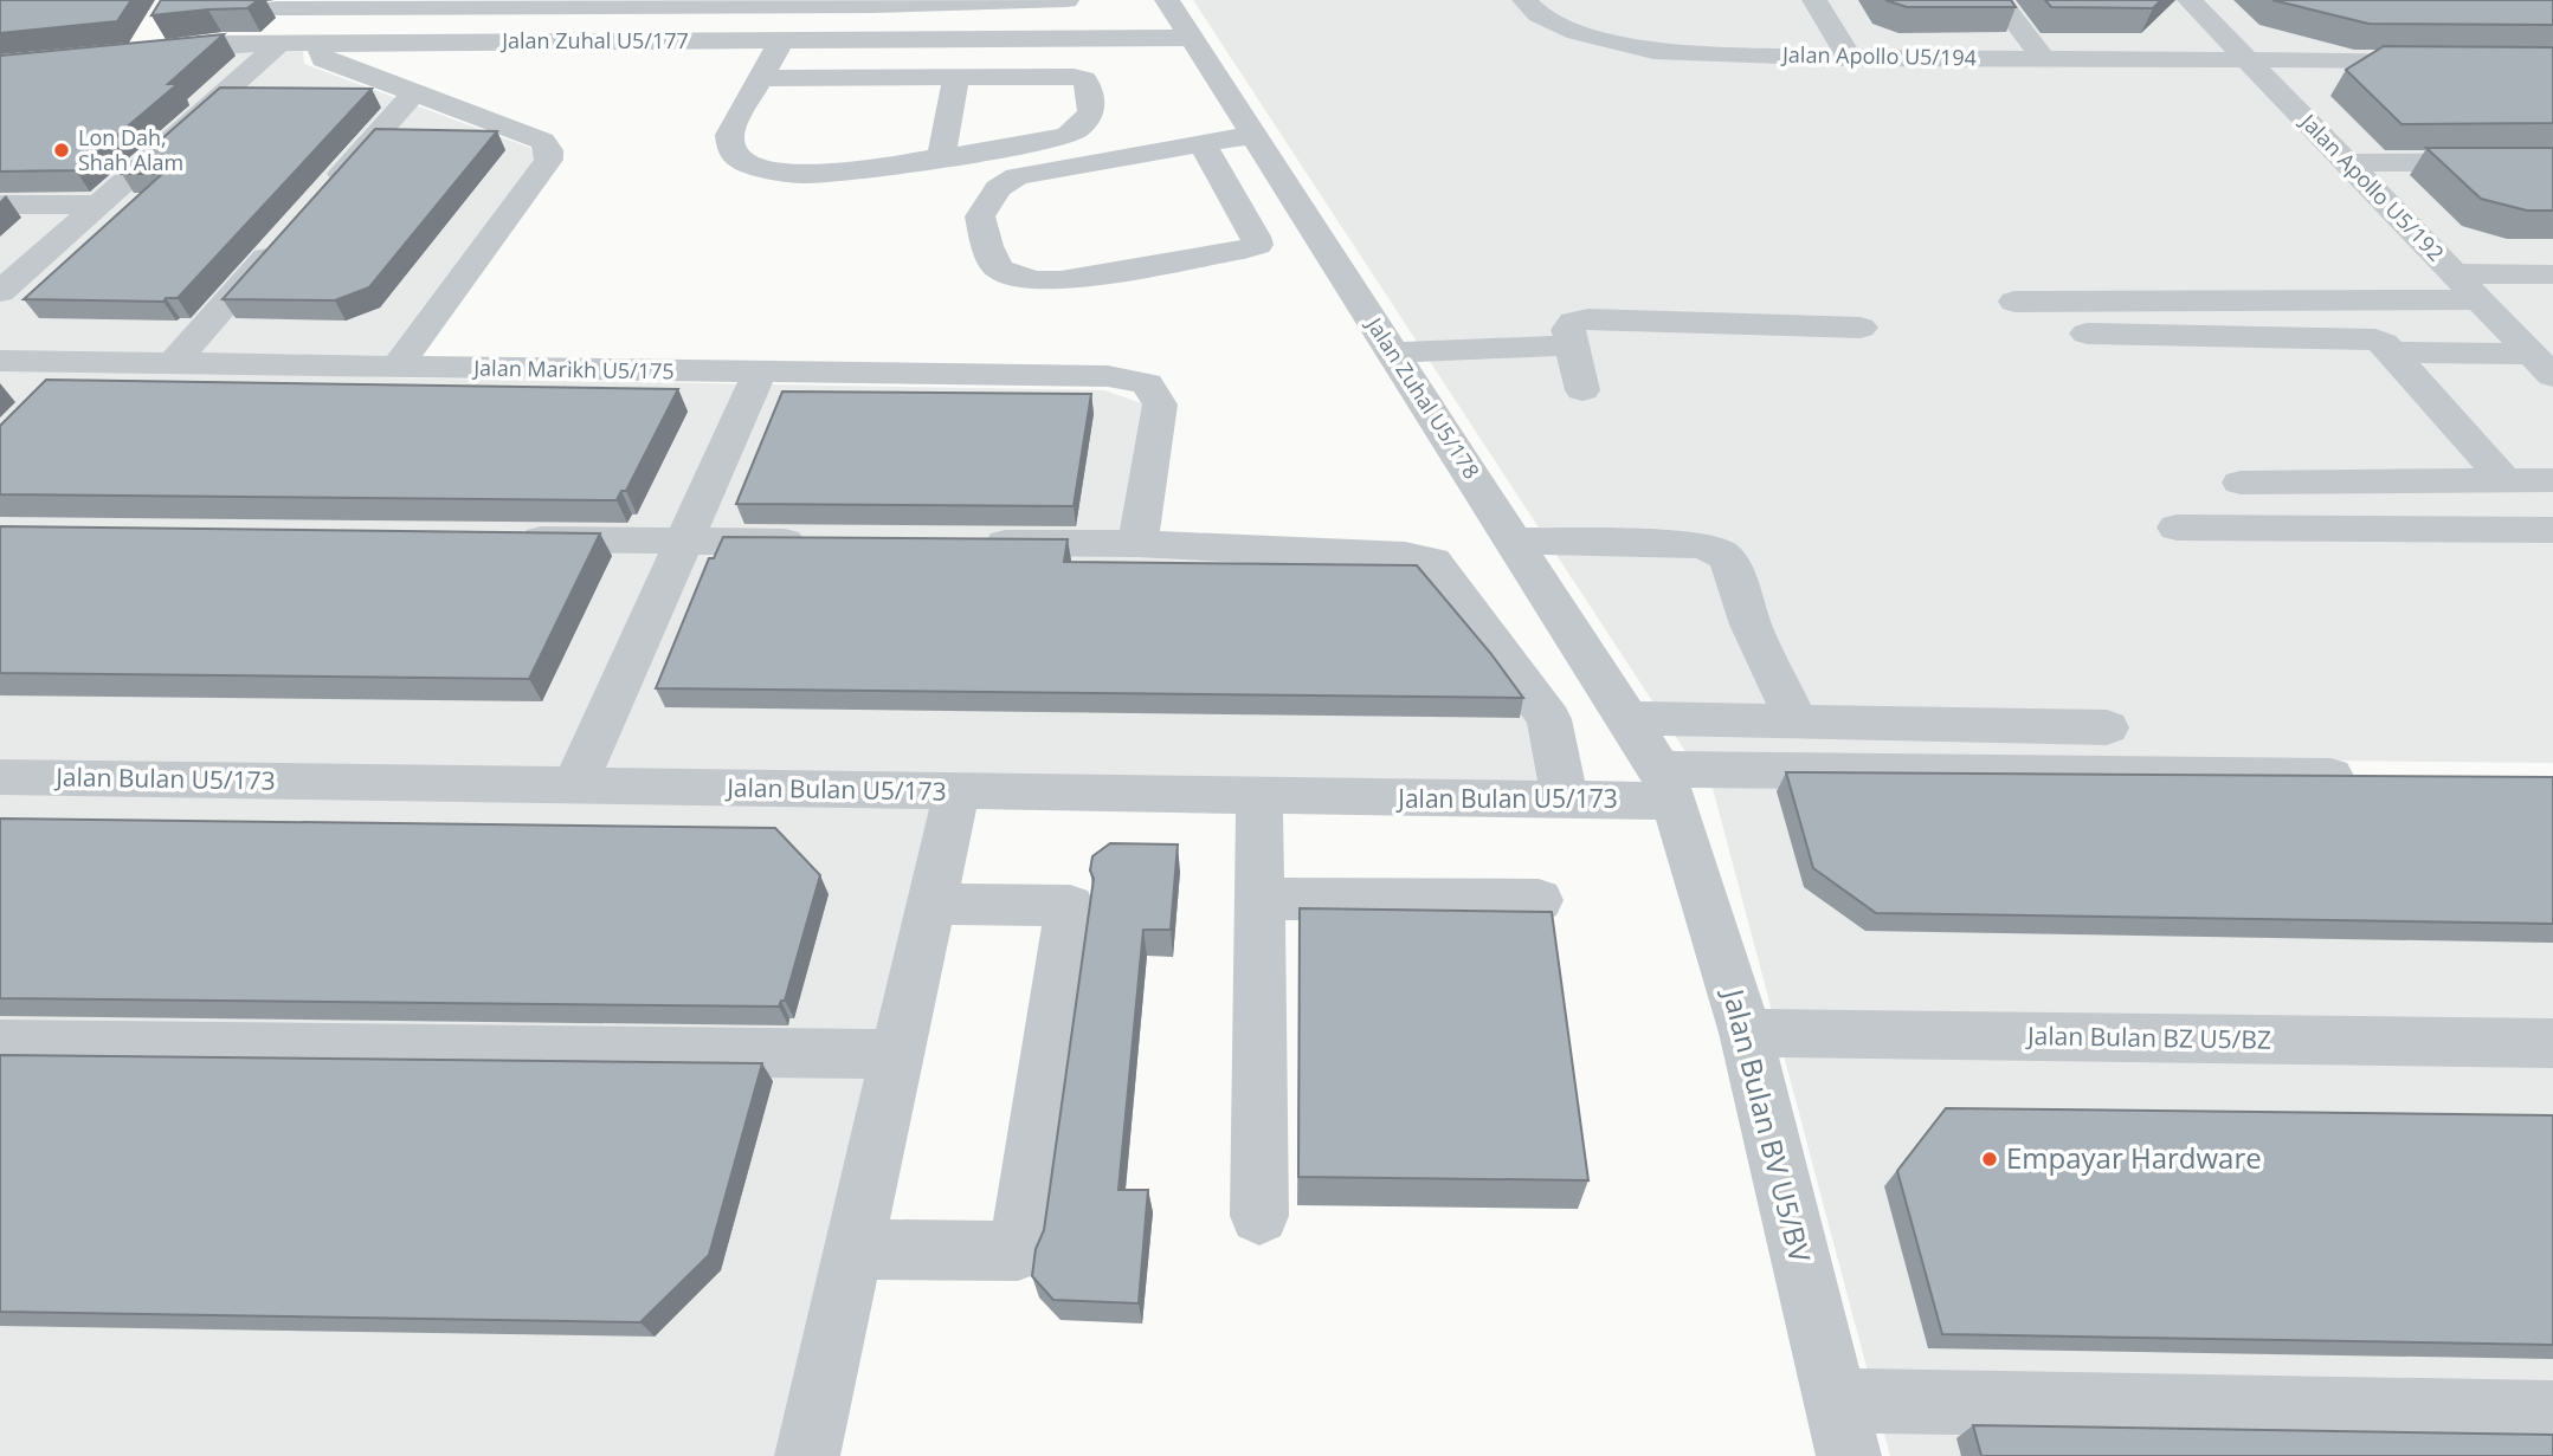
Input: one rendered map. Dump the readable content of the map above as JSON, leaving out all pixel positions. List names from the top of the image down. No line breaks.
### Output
{"streets":{"street":["Jalan Zuhal U5/177","Jalan Apollo U5/194","Jalan Apollo U5/192","Jalan Marikh U5/175","Jalan Zuhal U5/178","Jalan Bulan U5/173","Jalan Bulan BZ U5/BZ","Jalan Bulan BV U5/BV"]},"crossings":[["Jalan Zuhal U5/177","Jalan Zuhal U5/178"],["Jalan Apollo U5/194","Jalan Apollo U5/192"],["Jalan Zuhal U5/178","Jalan Bulan U5/173"],["Jalan Zuhal U5/178","Jalan Bulan BV U5/BV"],["Jalan Bulan U5/173","Jalan Bulan BV U5/BV"],["Jalan Bulan BZ U5/BZ","Jalan Bulan BV U5/BV"]],"places":["Lon Dah, Shah Alam","Empayar Hardware"]}
